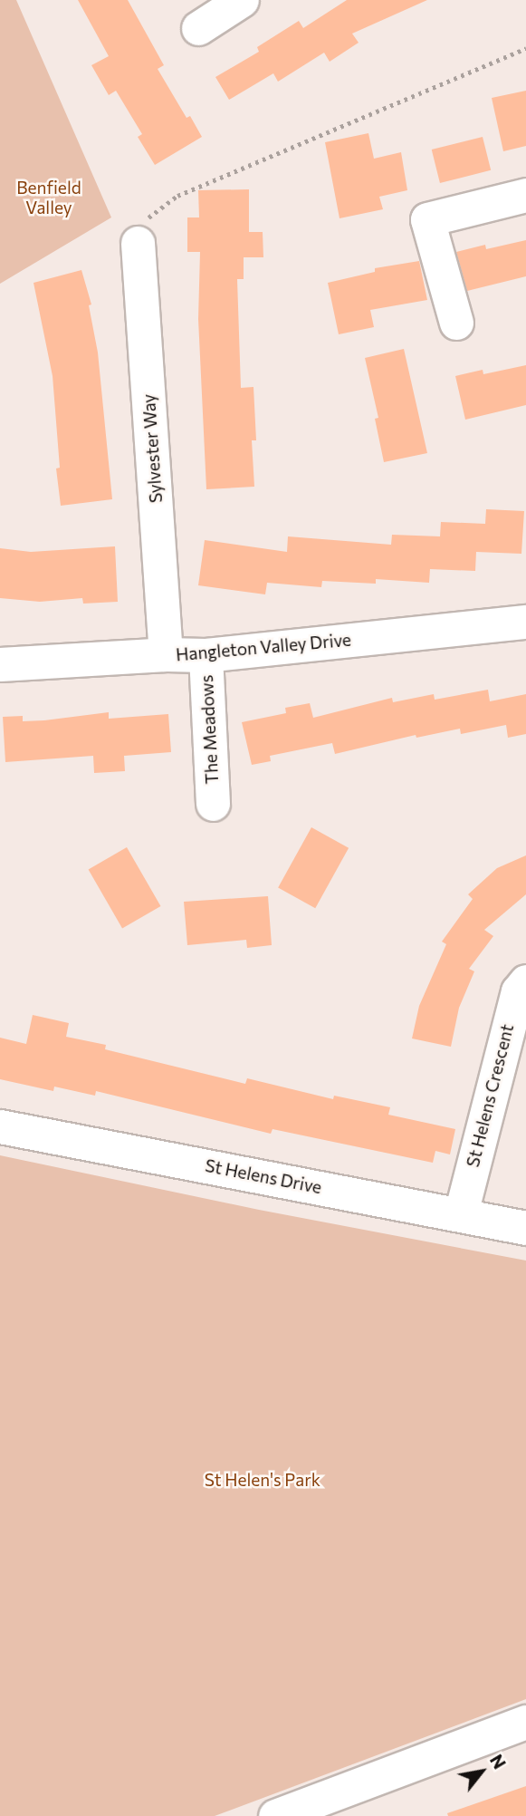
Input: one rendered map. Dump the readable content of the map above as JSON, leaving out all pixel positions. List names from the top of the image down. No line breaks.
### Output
{"streets":{"street":["Sylvester Way","Hangleton Valley Drive","The Meadows","St Helens Crescent","St Helens Drive"]},"crossings":[["Sylvester Way","Hangleton Valley Drive"],["Hangleton Valley Drive","The Meadows"],["St Helens Crescent","St Helens Drive"]],"parks":["Benfield Valley","St Helen's Park"],"north":"top right"}
